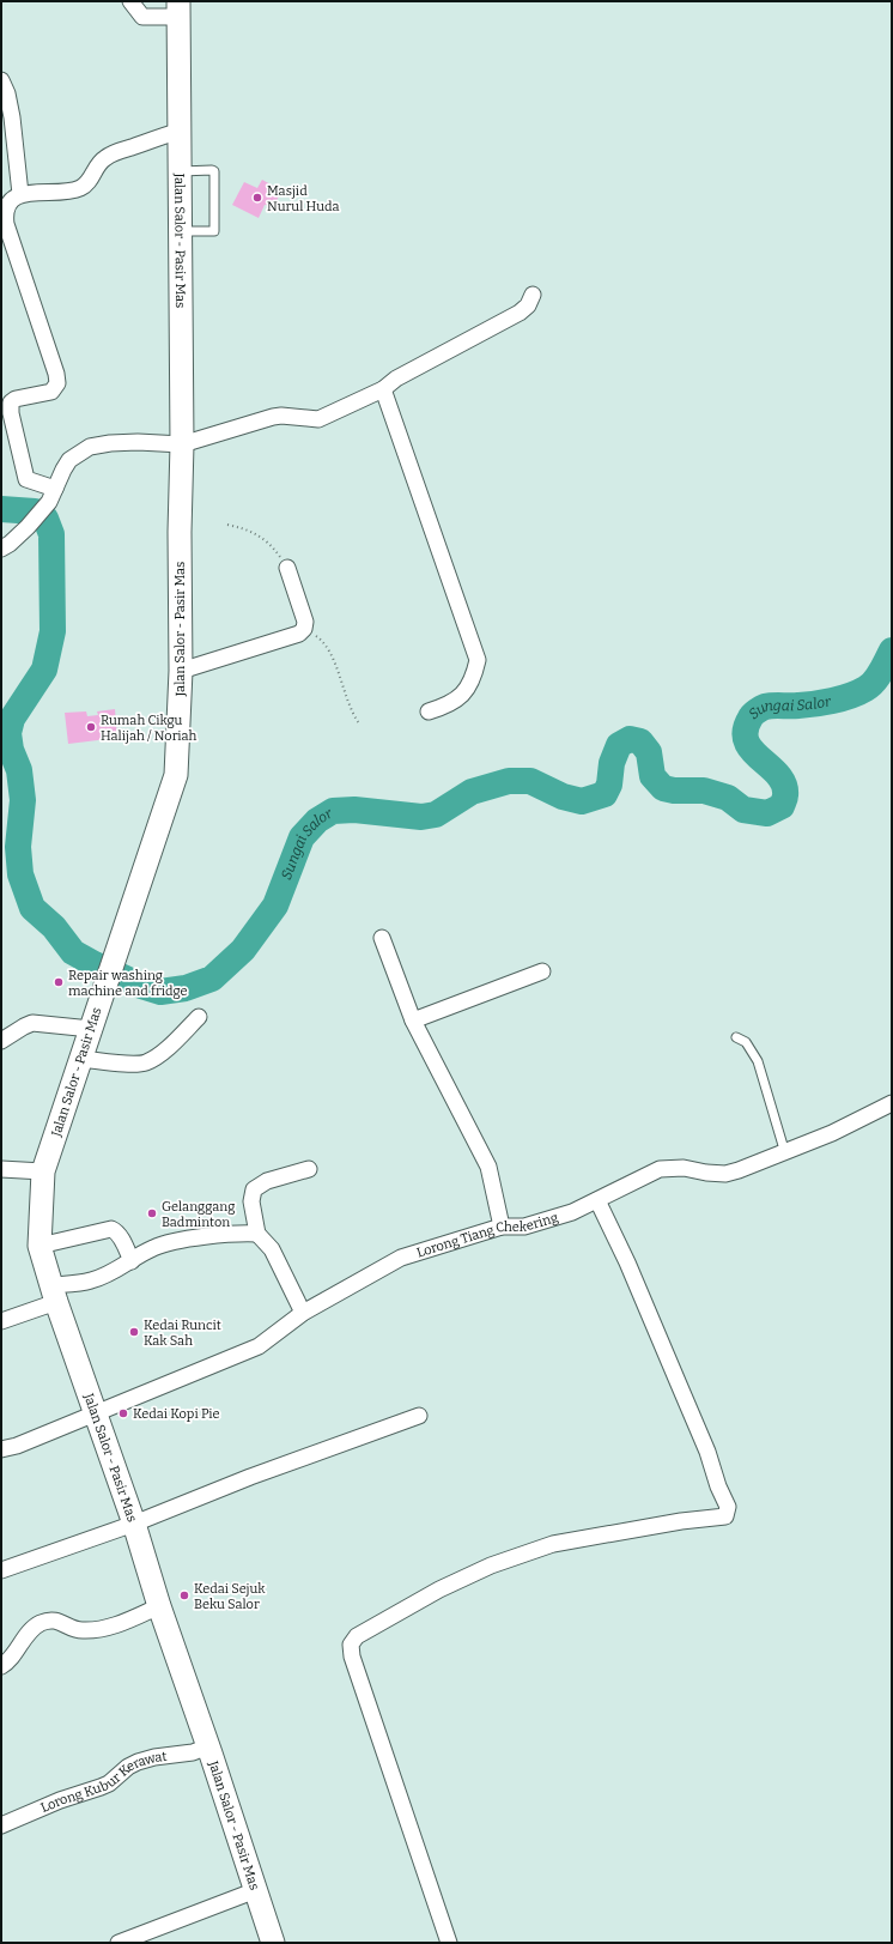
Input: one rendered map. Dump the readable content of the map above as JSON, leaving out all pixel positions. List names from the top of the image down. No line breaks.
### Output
{"streets":{"main road":["Jalan Salor - Pasir Mas"],"street":["Lorong Tiang Chekering","Lorong Kubur Kerawat"]},"crossings":[["Jalan Salor - Pasir Mas","Lorong Tiang Chekering"],["Jalan Salor - Pasir Mas","Lorong Kubur Kerawat"]],"water":["Sungai Salor"],"places":["Masjid Nurul Huda","Rumah Cikgu Halijah / Noriah","Repair washing machine and fridge","Gelanggang Badminton","Kedai Runcit Kak Sah","Kedai Kopi Pie","Kedai Sejuk Beku Salor"]}
